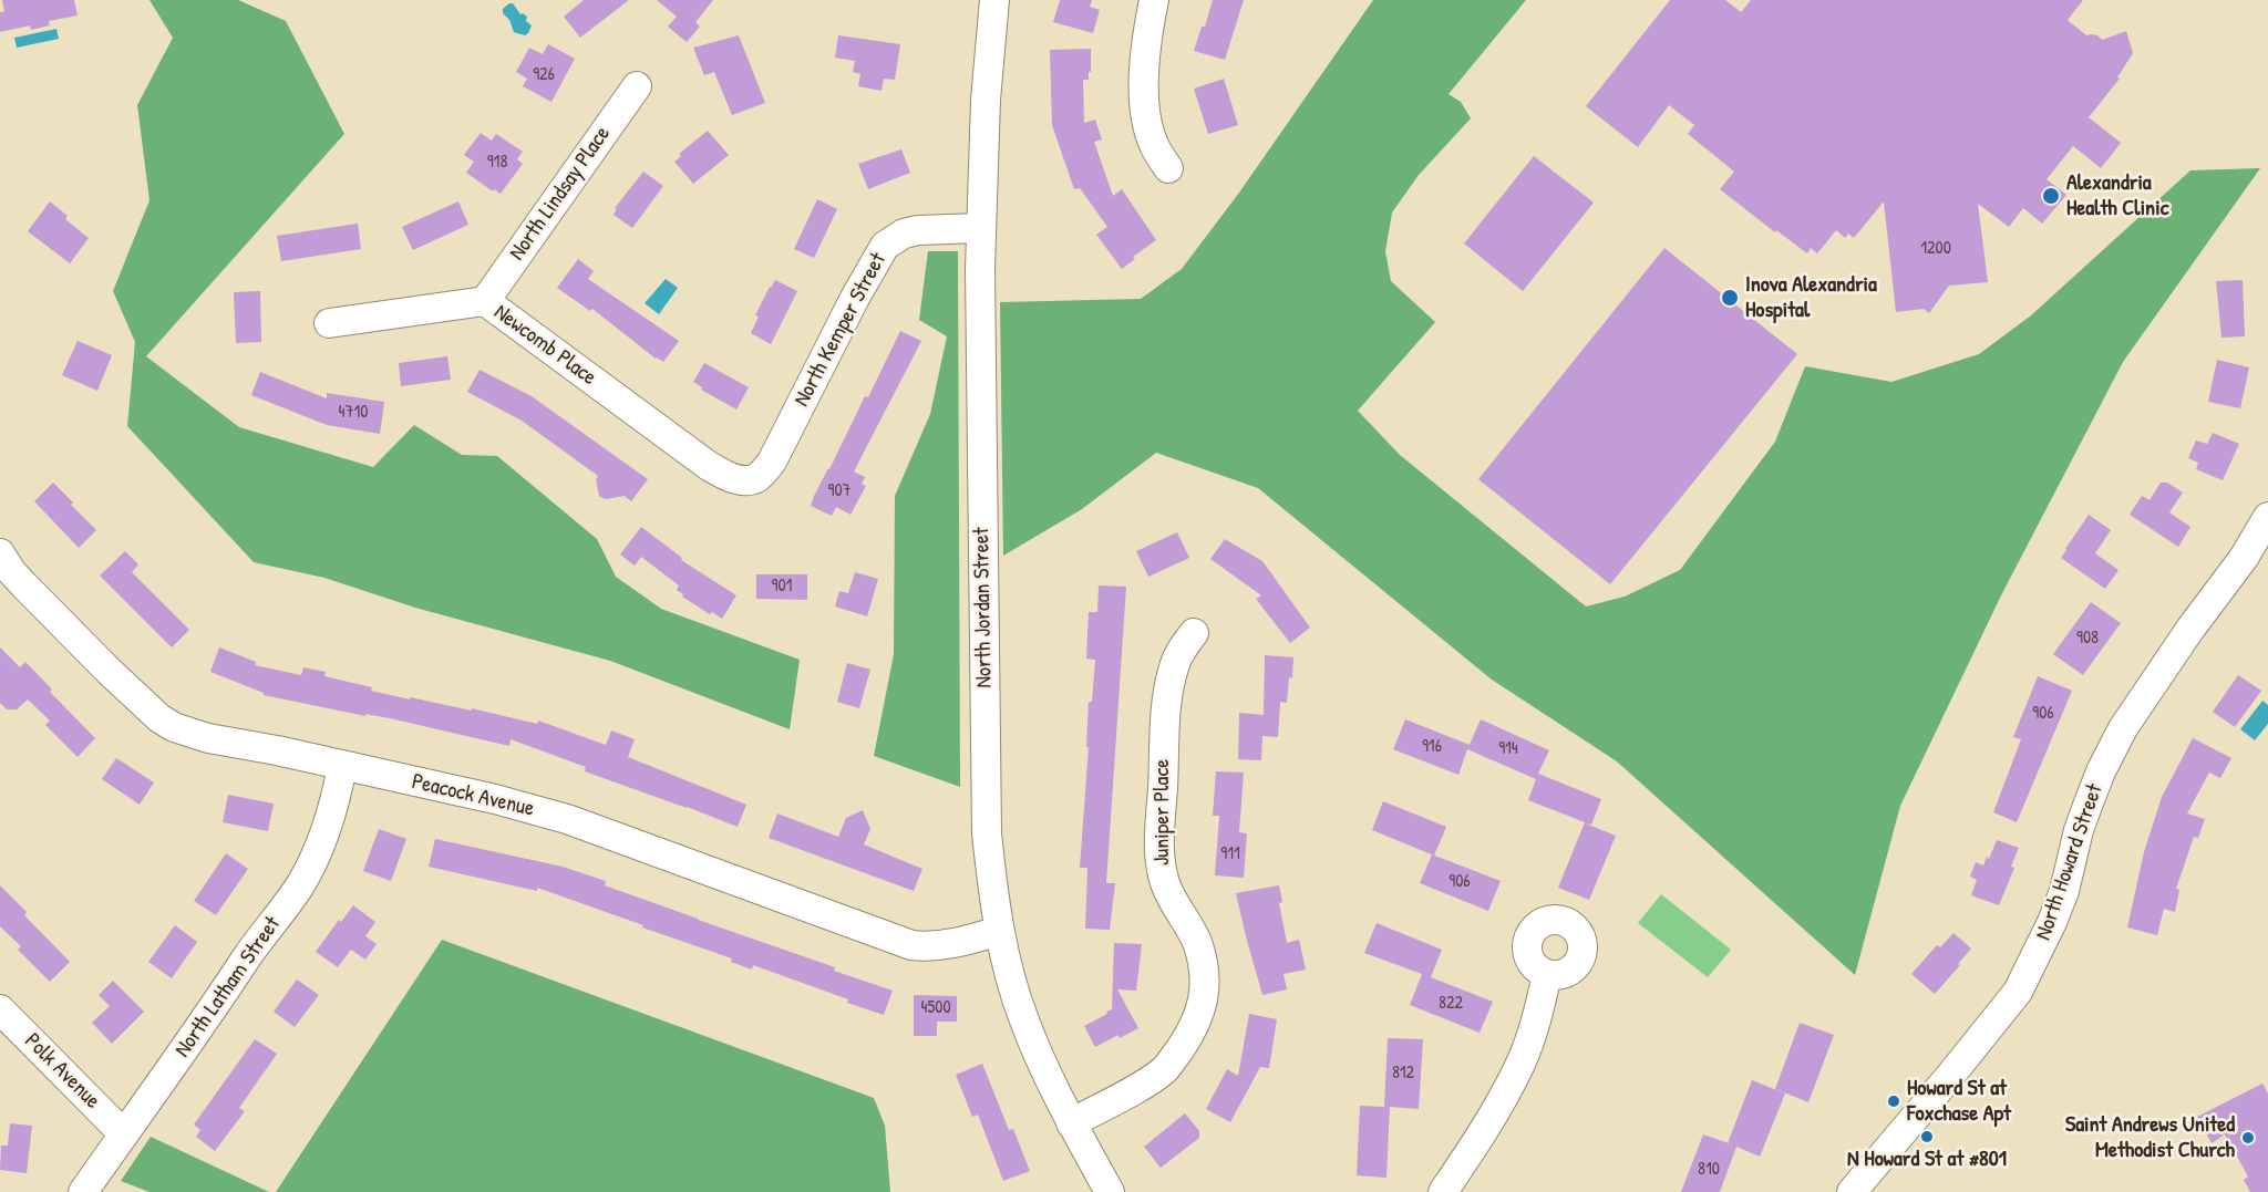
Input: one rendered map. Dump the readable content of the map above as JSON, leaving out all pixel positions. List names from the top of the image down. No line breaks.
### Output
{"streets":{"street":["North Lindsay Place","North Kemper Street","Newcomb Place","North Jordan Street","Peacock Avenue","Juniper Place","North Howard Street","North Latham Street","Polk Avenue"]},"crossings":[["North Lindsay Place","Newcomb Place"],["North Kemper Street","Newcomb Place"],["North Kemper Street","North Jordan Street"],["North Jordan Street","Peacock Avenue"],["North Jordan Street","Juniper Place"],["Peacock Avenue","North Latham Street"],["North Latham Street","Polk Avenue"]],"places":["Alexandria Health Clinic","Inova Alexandria Hospital","Howard St at Foxchase Apt","N Howard St at #801","Saint Andrews United Methodist Church"],"house_numbers":["926","918","1200","4710","907","901","908","906","916","914","911","906","822","4500","812","810"]}
